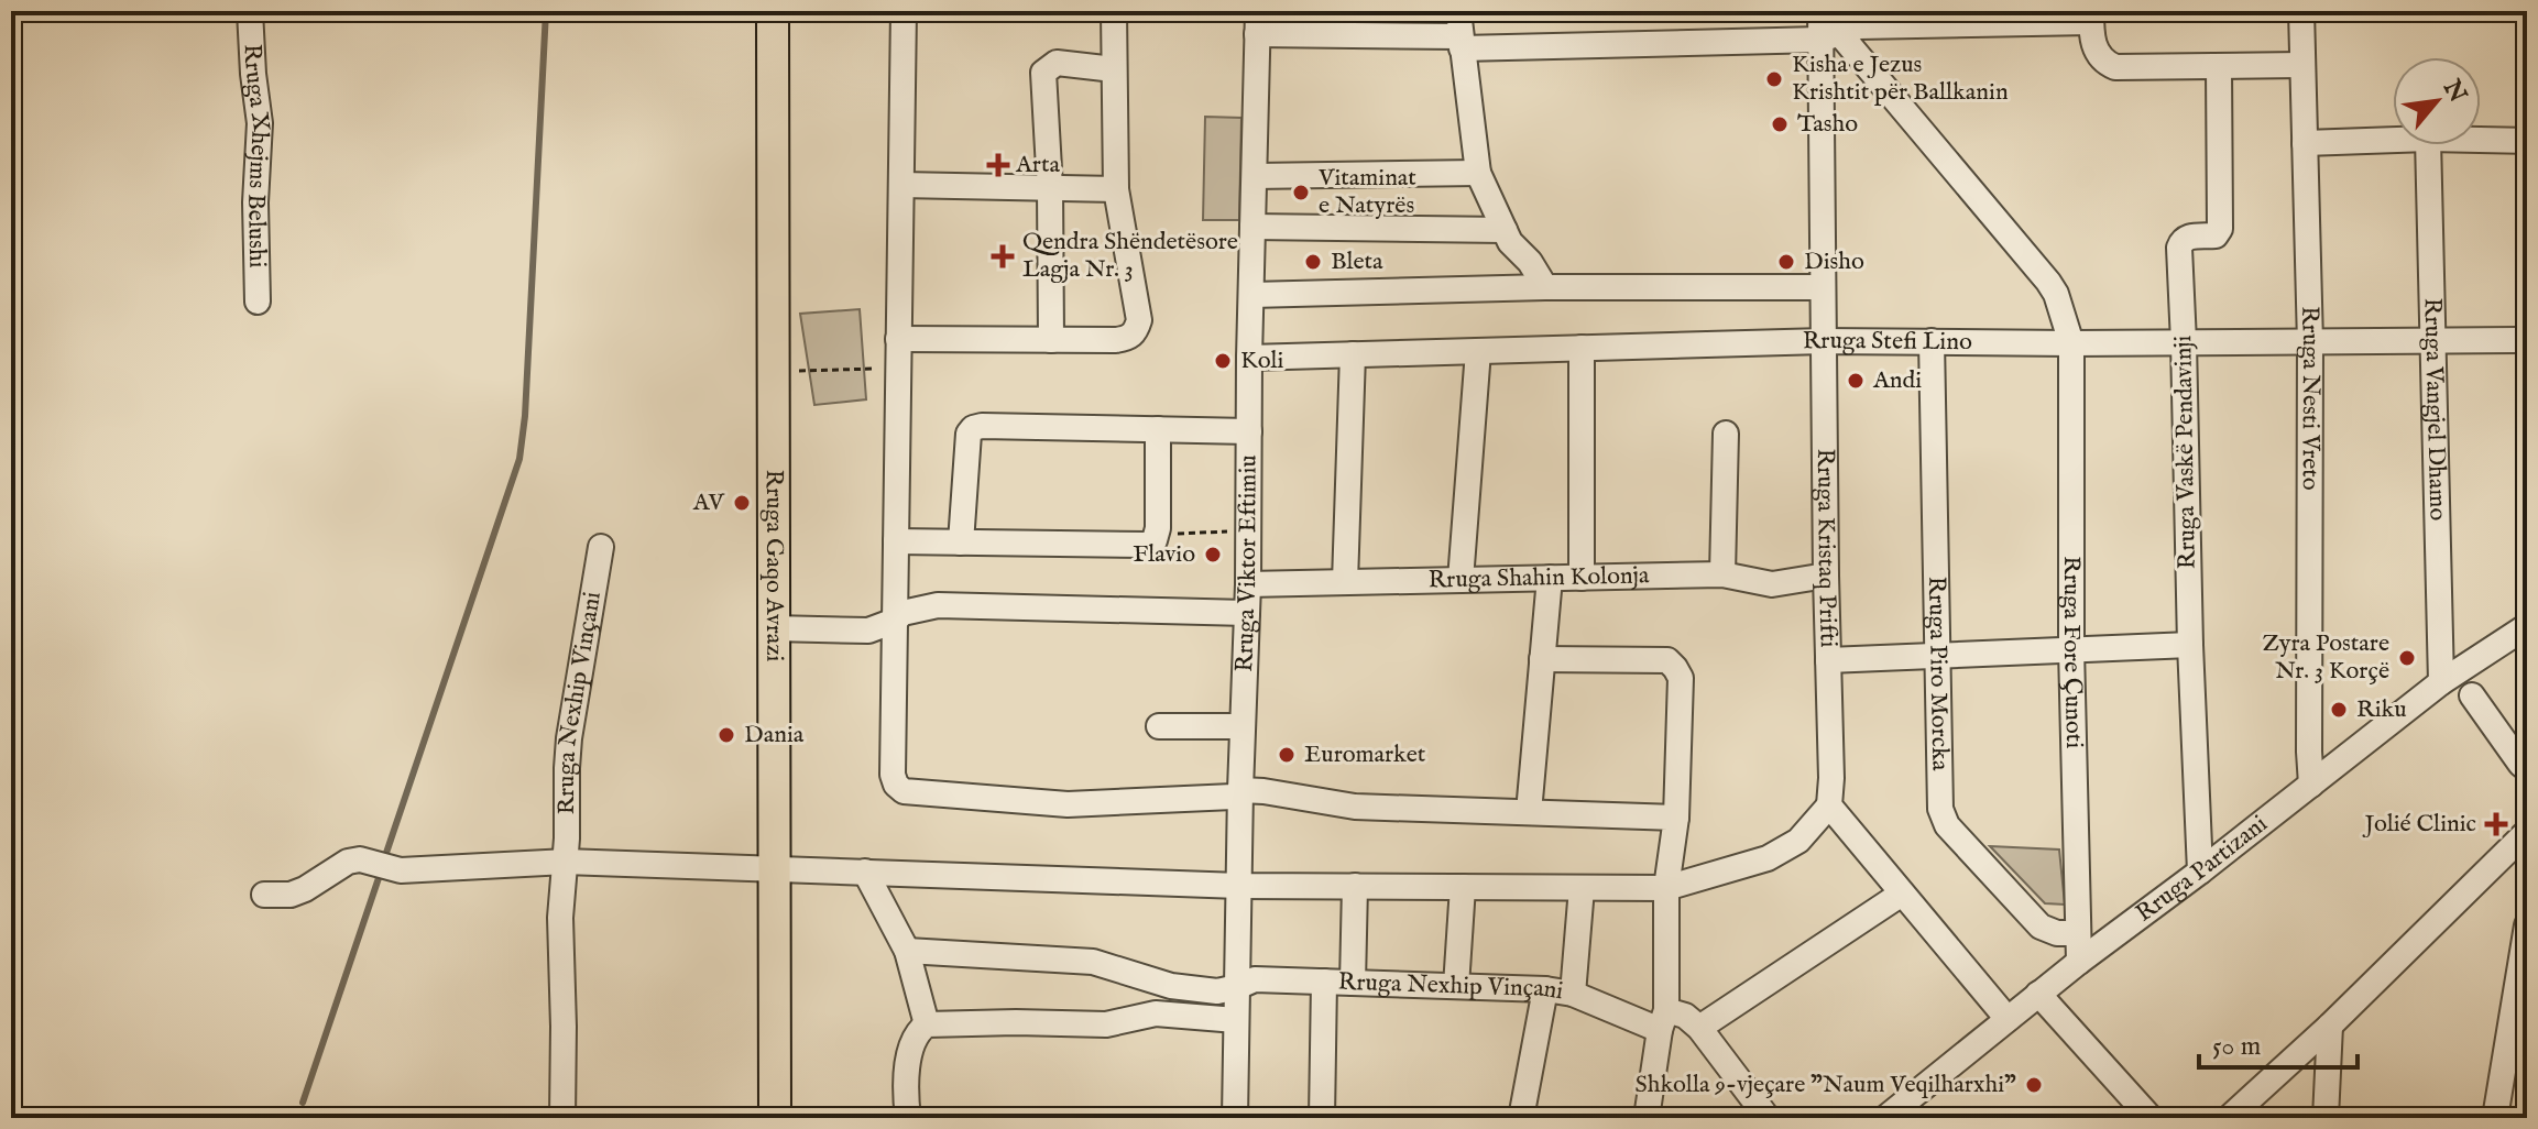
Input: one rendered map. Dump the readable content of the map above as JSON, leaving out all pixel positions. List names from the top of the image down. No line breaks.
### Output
{"streets":{"main road":["Rruga Gaqo Avrazi"],"street":["Rruga Xhejms Belushi","Rruga Stefi Lino","Rruga Nesti Vreto","Rruga Vangjel Dhamo","Rruga Vaskë Pendavinji","Rruga Kristaq Prifti","Rruga Viktor Eftimiu","Rruga Shahin Kolonja","Rruga Fore Çunoti","Rruga Piro Morcka","Rruga Nexhip Vinçani","Rruga Partizani"]},"crossings":[["Rruga Stefi Lino","Rruga Nesti Vreto"],["Rruga Stefi Lino","Rruga Vangjel Dhamo"],["Rruga Stefi Lino","Rruga Vaskë Pendavinji"],["Rruga Stefi Lino","Rruga Kristaq Prifti"],["Rruga Stefi Lino","Rruga Viktor Eftimiu"],["Rruga Stefi Lino","Rruga Fore Çunoti"],["Rruga Stefi Lino","Rruga Piro Morcka"],["Rruga Nesti Vreto","Rruga Partizani"],["Rruga Vangjel Dhamo","Rruga Partizani"],["Rruga Vaskë Pendavinji","Rruga Partizani"],["Rruga Kristaq Prifti","Rruga Shahin Kolonja"],["Rruga Kristaq Prifti","Rruga Fore Çunoti"],["Rruga Viktor Eftimiu","Rruga Shahin Kolonja"],["Rruga Viktor Eftimiu","Rruga Nexhip Vinçani"],["Rruga Fore Çunoti","Rruga Piro Morcka"],["Rruga Fore Çunoti","Rruga Partizani"]],"places":{"other":["Kisha e Jezus Krishtit për Ballkanin","Tasho","Vitaminat e Natyrës","Bleta","Disho","Koli","Andi","AV","Flavio","Zyra Postare Nr. 3 Korçë","Riku","Dania","Euromarket","Shkolla 9-vjeçare \"Naum Veqilharxhi\""],"health":["Arta","Qendra Shëndetësore Lagja Nr. 3","Jolié Clinic"]},"scale_bar":"50 m","north":"top right"}
